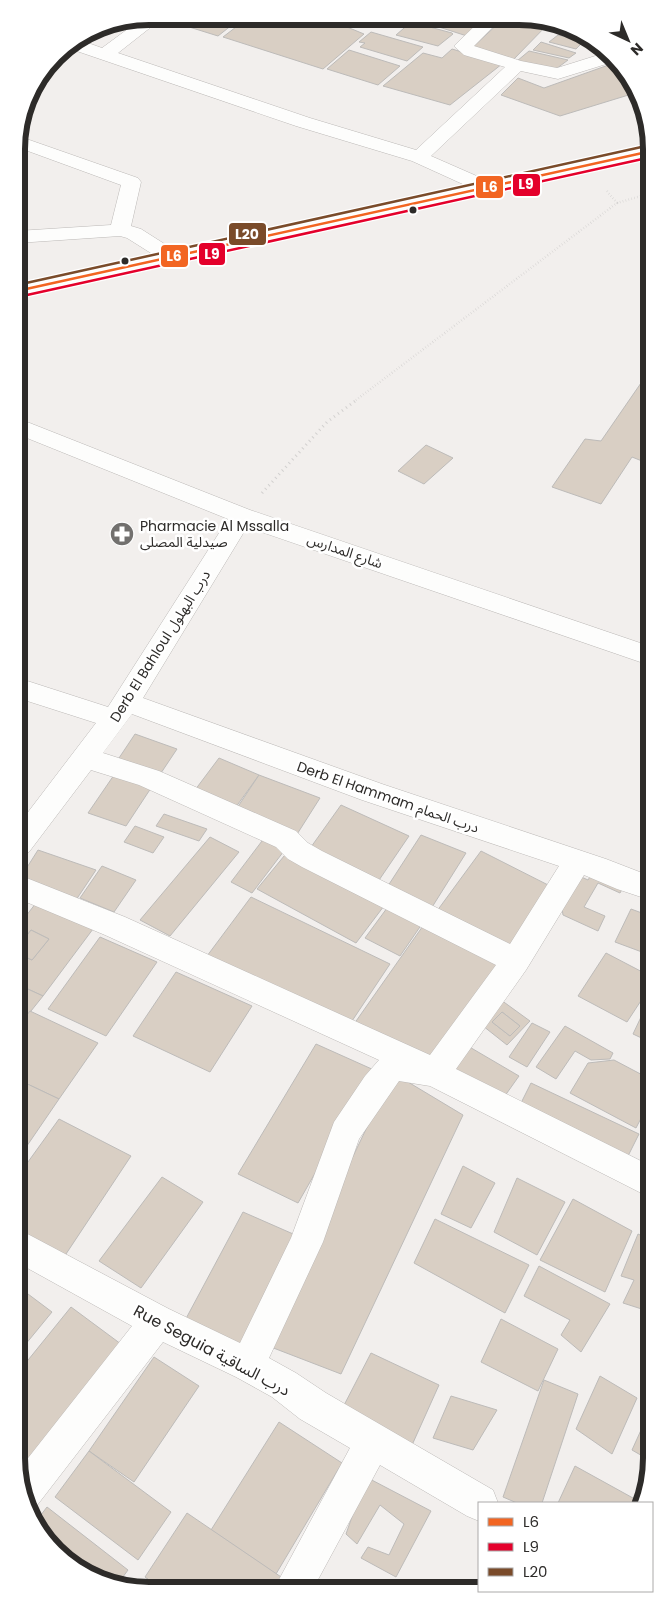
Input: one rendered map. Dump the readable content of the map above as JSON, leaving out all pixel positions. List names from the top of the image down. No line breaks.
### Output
{"streets":{"street":["شارع المدارس","Derb El Bahloul درب البهلول","Derb El Hammam درب الحمام","Rue Seguia درب الساقية"]},"crossings":[["شارع المدارس","Derb El Bahloul درب البهلول"],["Derb El Bahloul درب البهلول","Derb El Hammam درب الحمام"]],"places":{"pharmacy":["Pharmacie Al Mssalla صيدلية المصلى"]},"lines":["transit line L20","transit line L6","transit line L9"],"legend":["L6","L9","L20"],"north":"bottom right"}
